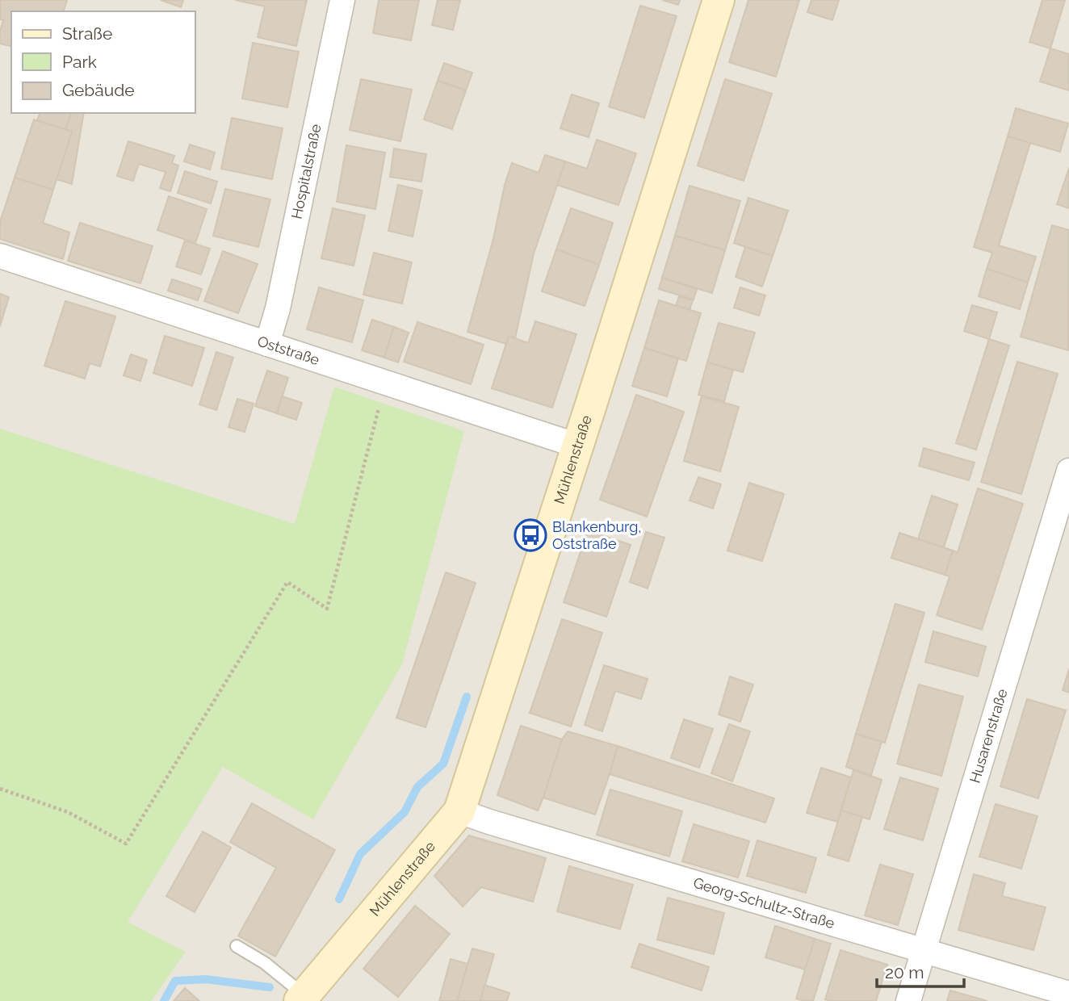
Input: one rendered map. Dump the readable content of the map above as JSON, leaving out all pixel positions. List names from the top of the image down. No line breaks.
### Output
{"streets":{"street":["Hospitalstraße","Oststraße","Mühlenstraße","Husarenstraße","Georg-Schultz-Straße"]},"crossings":[["Hospitalstraße","Oststraße"],["Oststraße","Mühlenstraße"],["Mühlenstraße","Georg-Schultz-Straße"],["Husarenstraße","Georg-Schultz-Straße"]],"places":{"bus stop":["Blankenburg, Oststraße"]},"legend":["Straße","Park","Gebäude"],"scale_bar":"20 m"}
